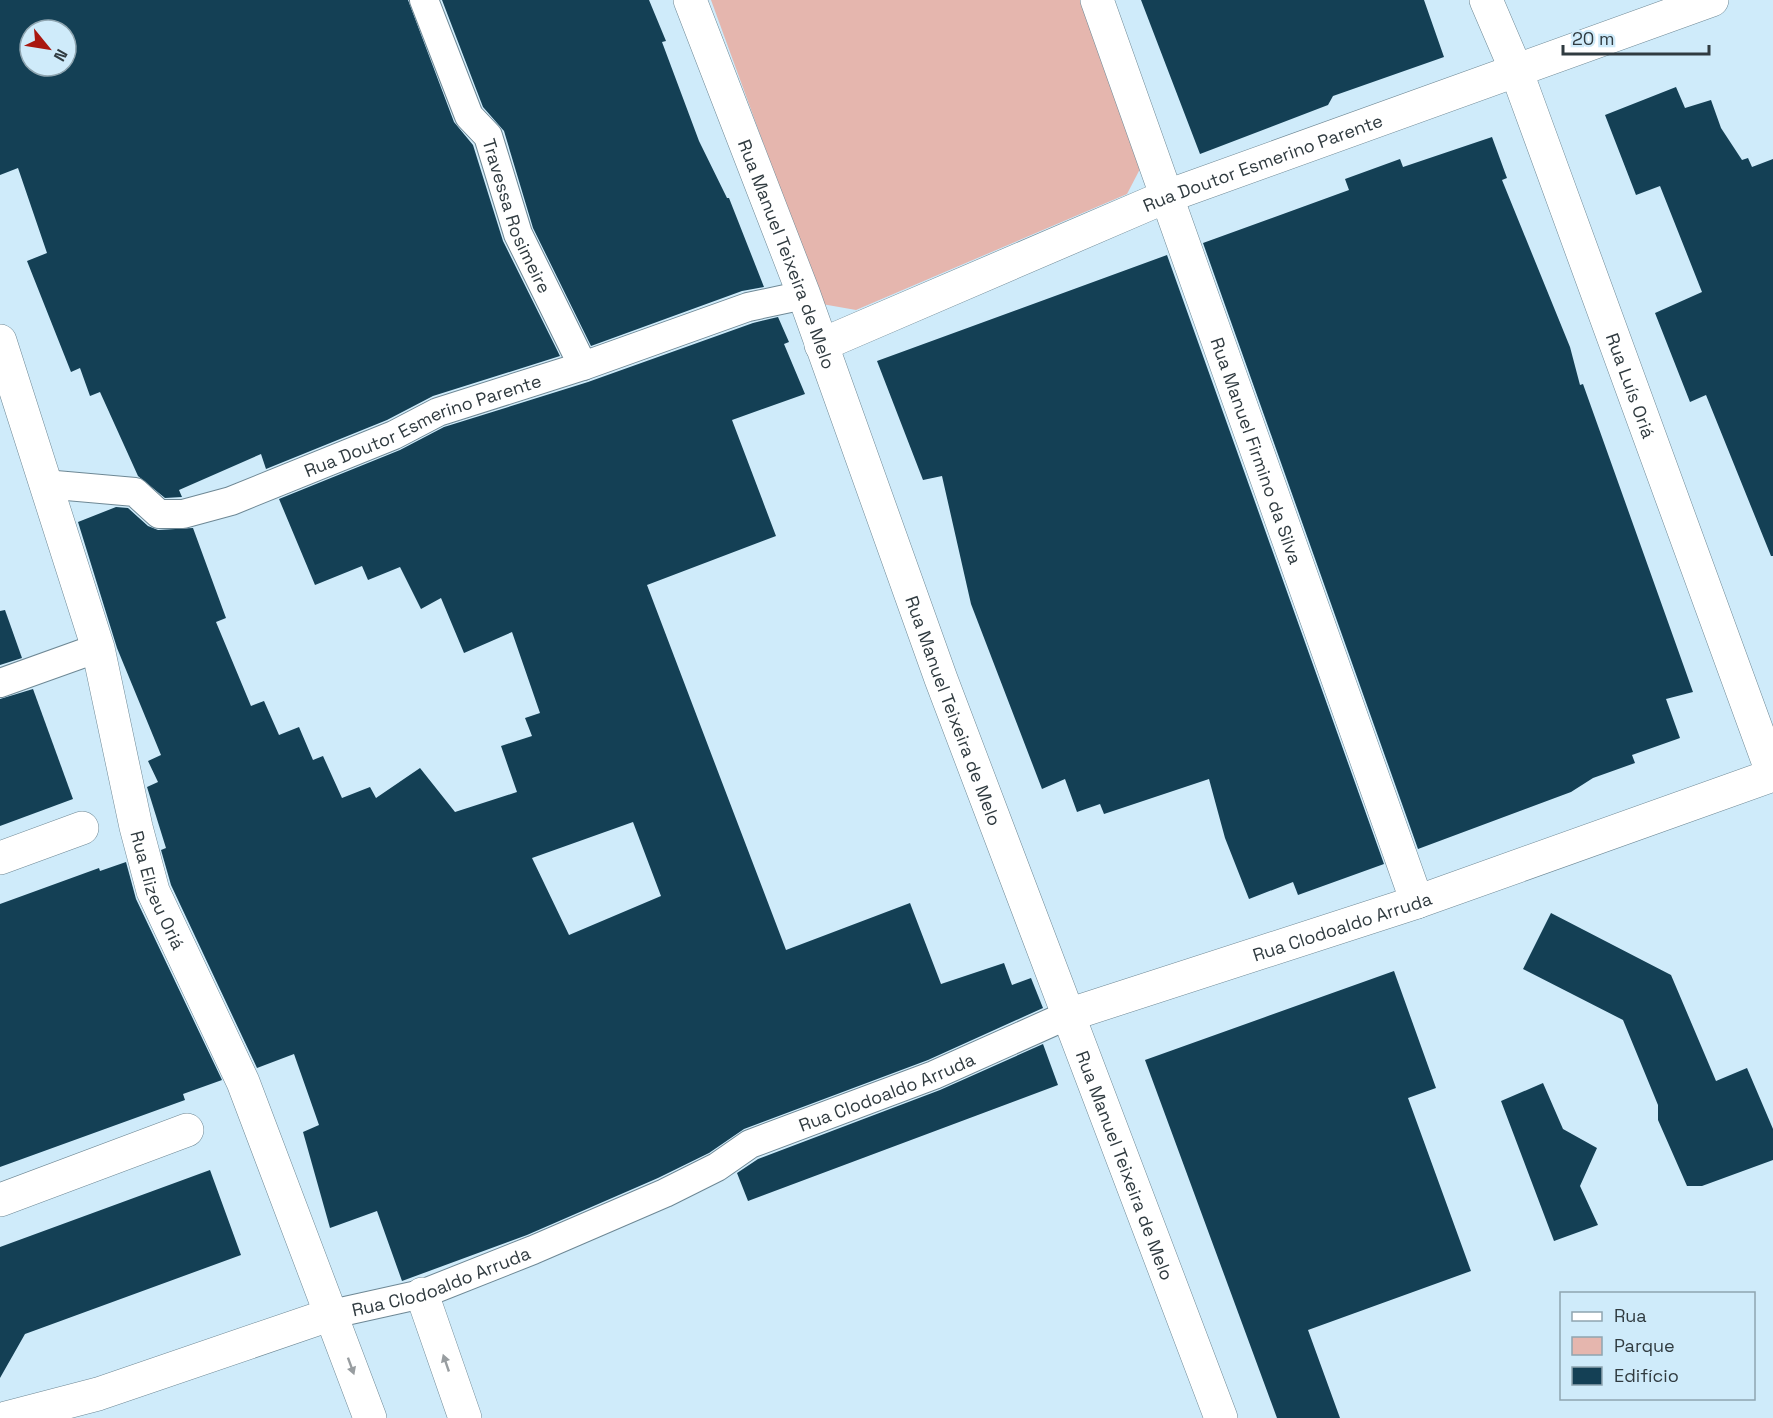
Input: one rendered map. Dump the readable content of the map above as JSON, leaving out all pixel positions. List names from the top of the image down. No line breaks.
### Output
{"streets":{"street":["Rua Doutor Esmerino Parente","Rua Manuel Teixeira de Melo","Rua Luís Oriá","Rua Manuel Firmino da Silva","Rua Elizeu Oriá","Rua Clodoaldo Arruda"],"lane":["Travessa Rosimeire"]},"crossings":[["Rua Doutor Esmerino Parente","Travessa Rosimeire"],["Rua Doutor Esmerino Parente","Rua Manuel Teixeira de Melo"],["Rua Doutor Esmerino Parente","Rua Luís Oriá"],["Rua Doutor Esmerino Parente","Rua Manuel Firmino da Silva"],["Rua Doutor Esmerino Parente","Rua Elizeu Oriá"],["Rua Manuel Teixeira de Melo","Rua Clodoaldo Arruda"],["Rua Luís Oriá","Rua Clodoaldo Arruda"],["Rua Manuel Firmino da Silva","Rua Clodoaldo Arruda"],["Rua Elizeu Oriá","Rua Clodoaldo Arruda"]],"legend":["Rua","Parque","Edifício"],"scale_bar":"20 m","north":"bottom right"}
